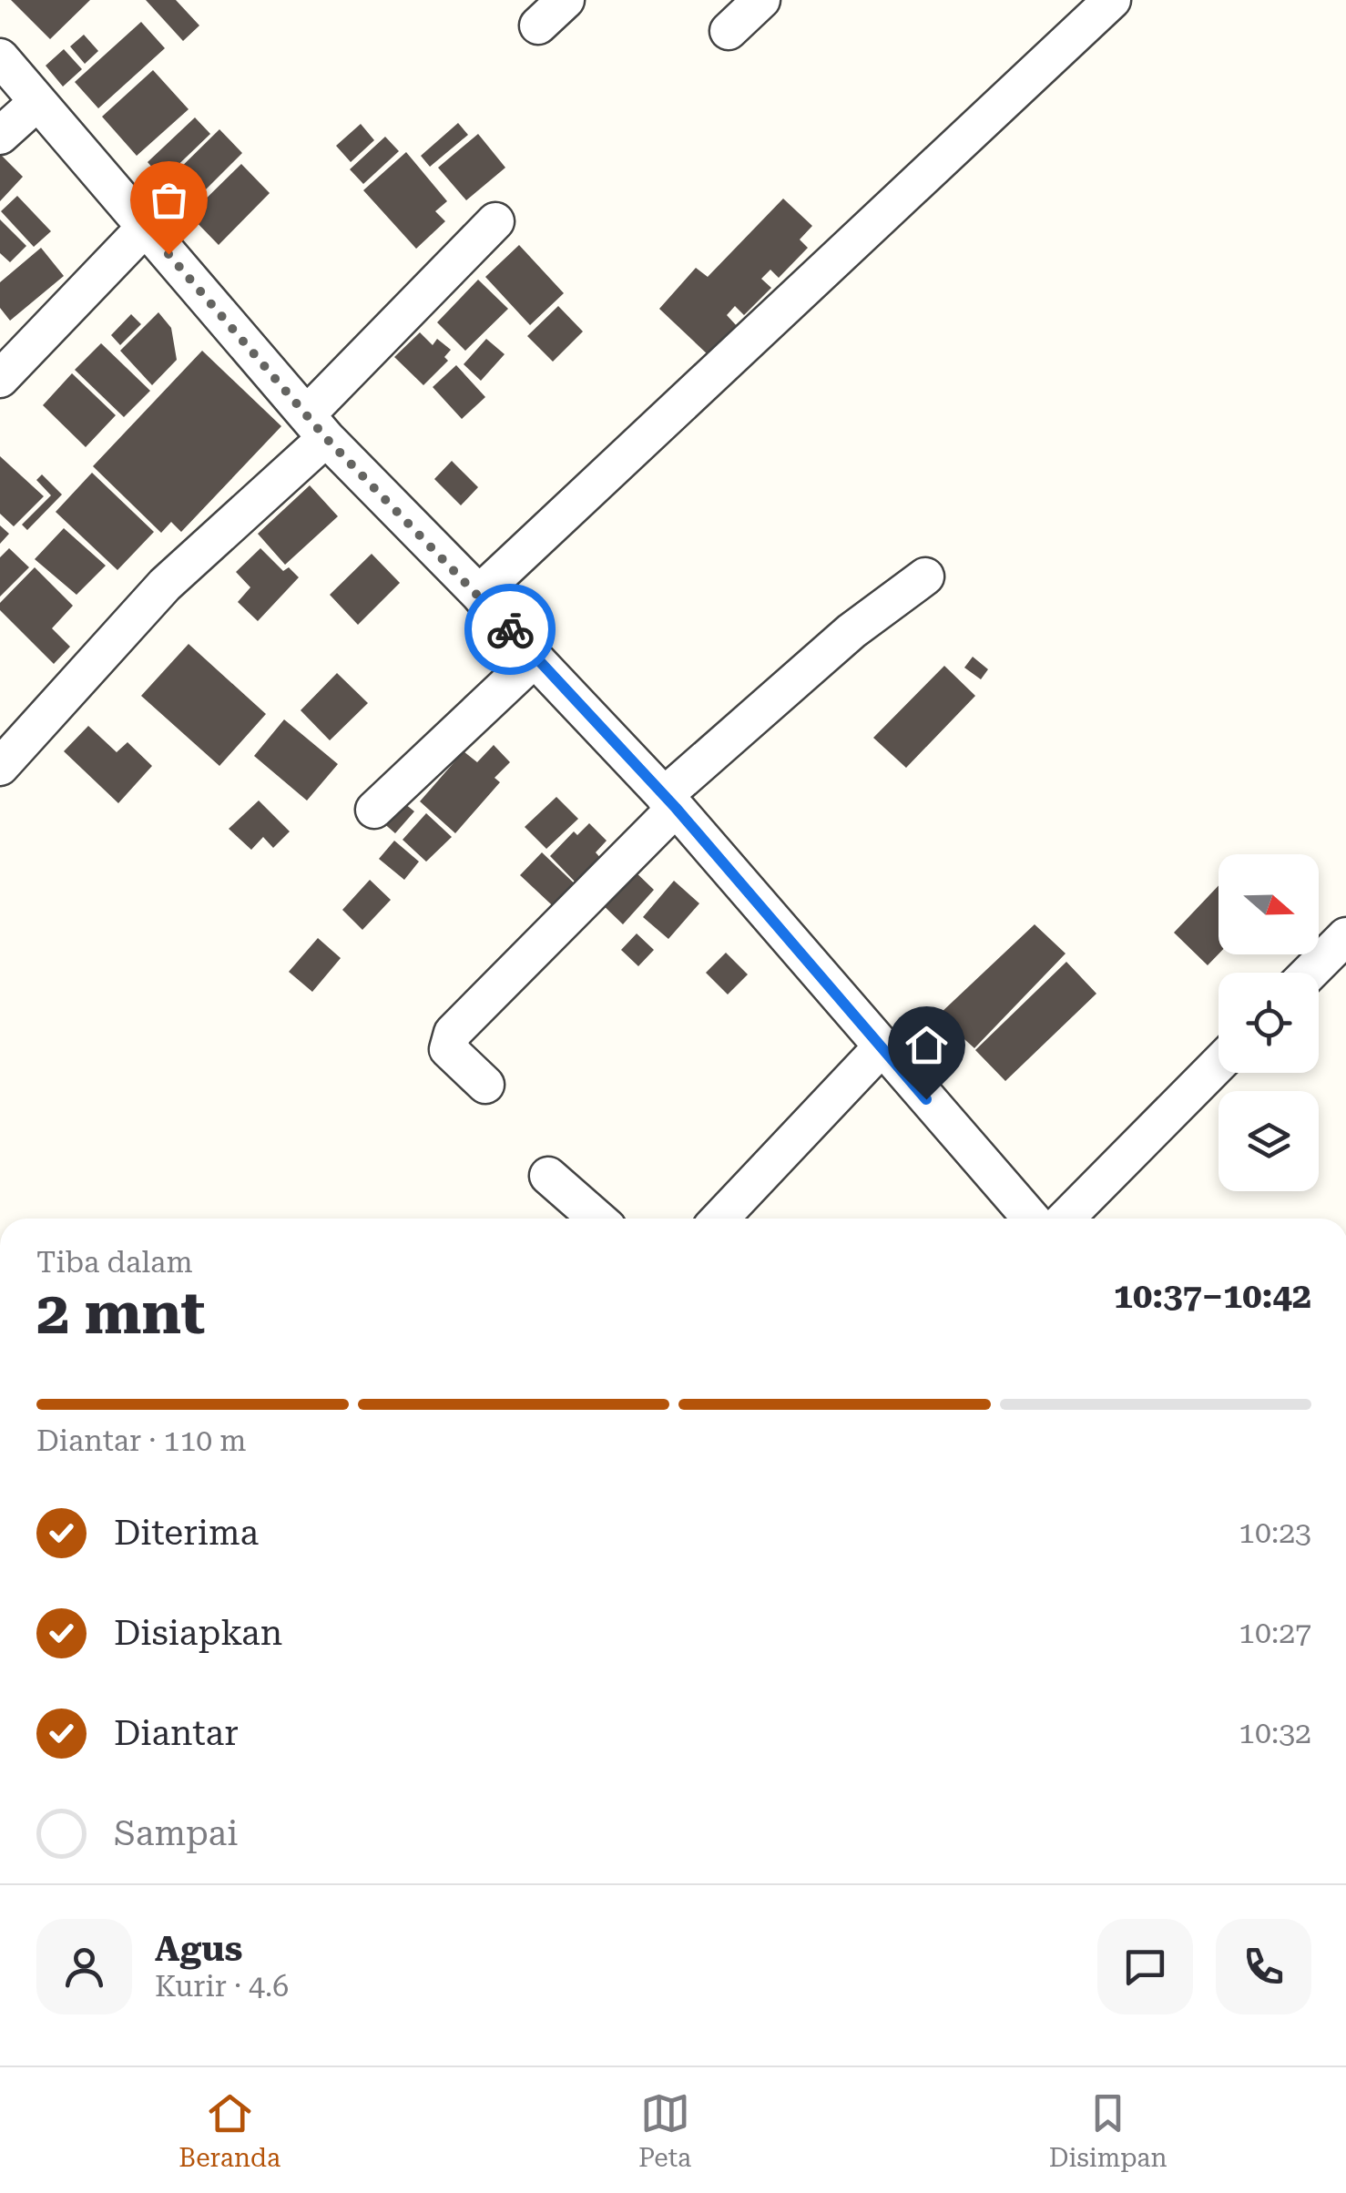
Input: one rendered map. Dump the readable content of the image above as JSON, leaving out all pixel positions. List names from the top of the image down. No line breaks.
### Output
{"north":"right","page":{"heading":["2 mnt","Tiba dalam","10:37–10:42"],"panel":["Agus","Kurir · 4.6"],"bar":"Diantar · 110 m","list":[["Diterima","10:23"],["Disiapkan","10:27"],["Diantar","10:32"],"Sampai"],"tabs":["Beranda","Peta","Disimpan"]}}
